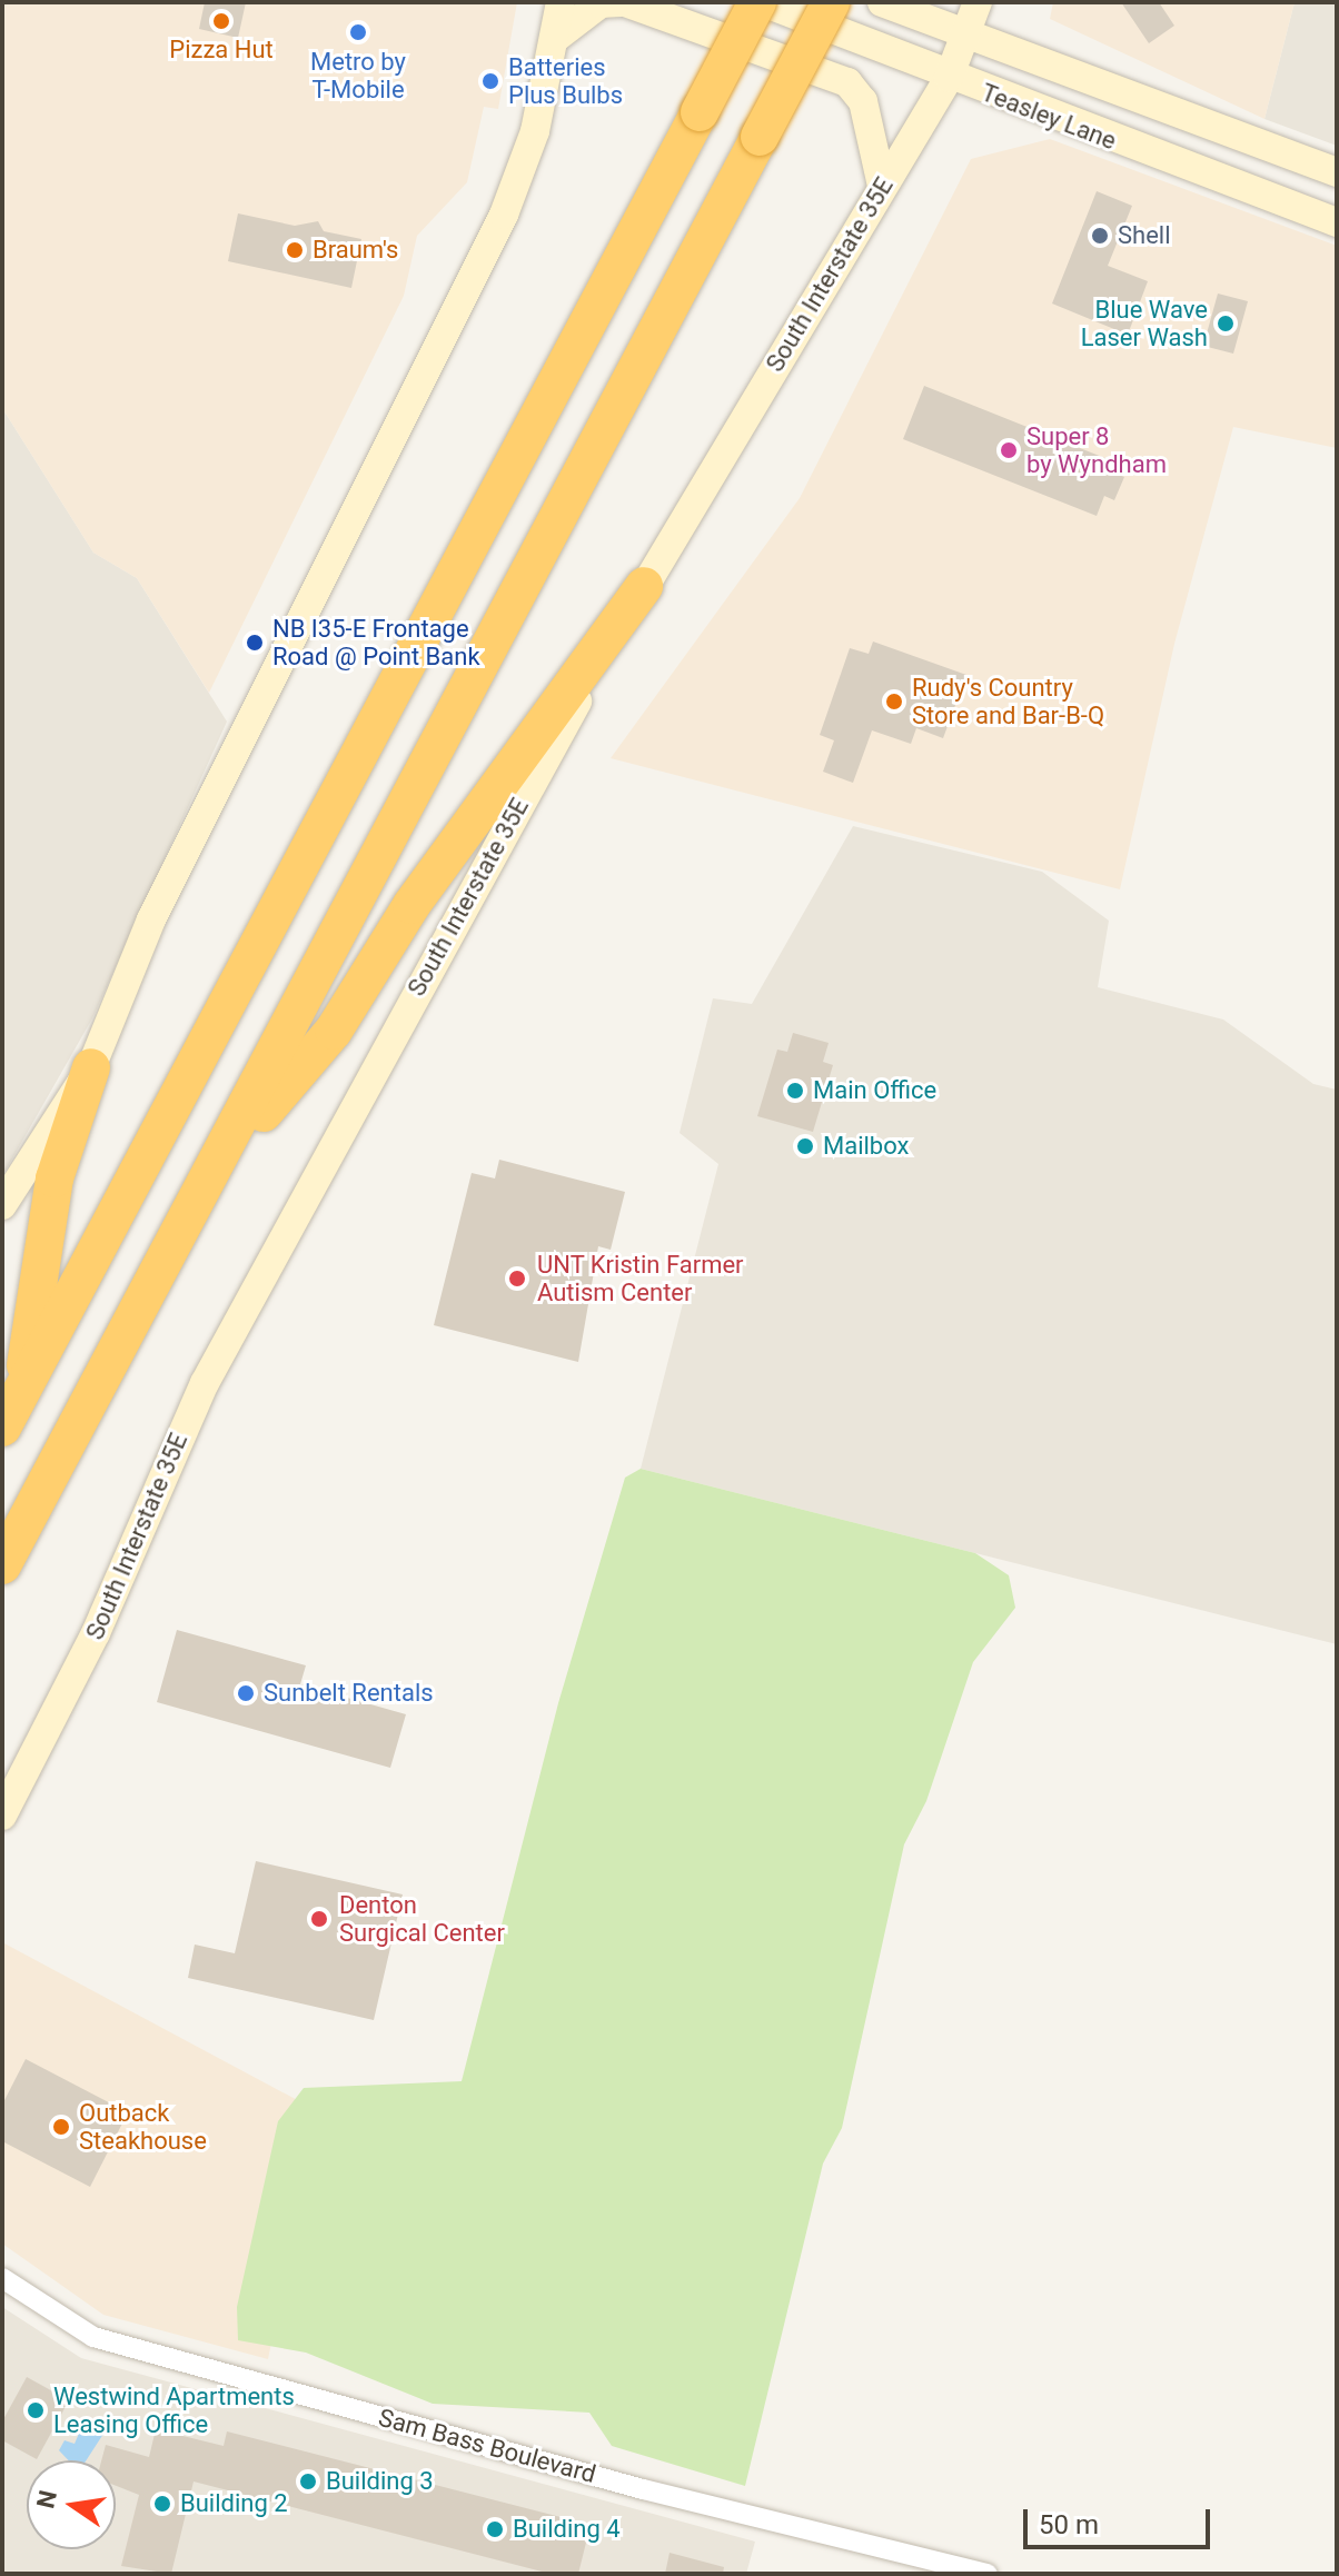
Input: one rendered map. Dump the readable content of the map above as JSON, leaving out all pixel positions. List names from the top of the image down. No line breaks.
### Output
{"streets":{"main road":["Teasley Lane","South Interstate 35E"],"street":["Sam Bass Boulevard"]},"crossings":[["Teasley Lane","South Interstate 35E"]],"places":["Pizza Hut","Metro by T-Mobile","Batteries Plus Bulbs","Shell","Braum's","Blue Wave Laser Wash","Super 8 by Wyndham","NB I35-E Frontage Road @ Point Bank","Rudy's Country Store and Bar-B-Q","Main Office","Mailbox","UNT Kristin Farmer Autism Center","Sunbelt Rentals","Denton Surgical Center","Outback Steakhouse","Westwind Apartments Leasing Office","Building 3","Building 2","Building 4"],"scale_bar":"50 m","north":"left"}
